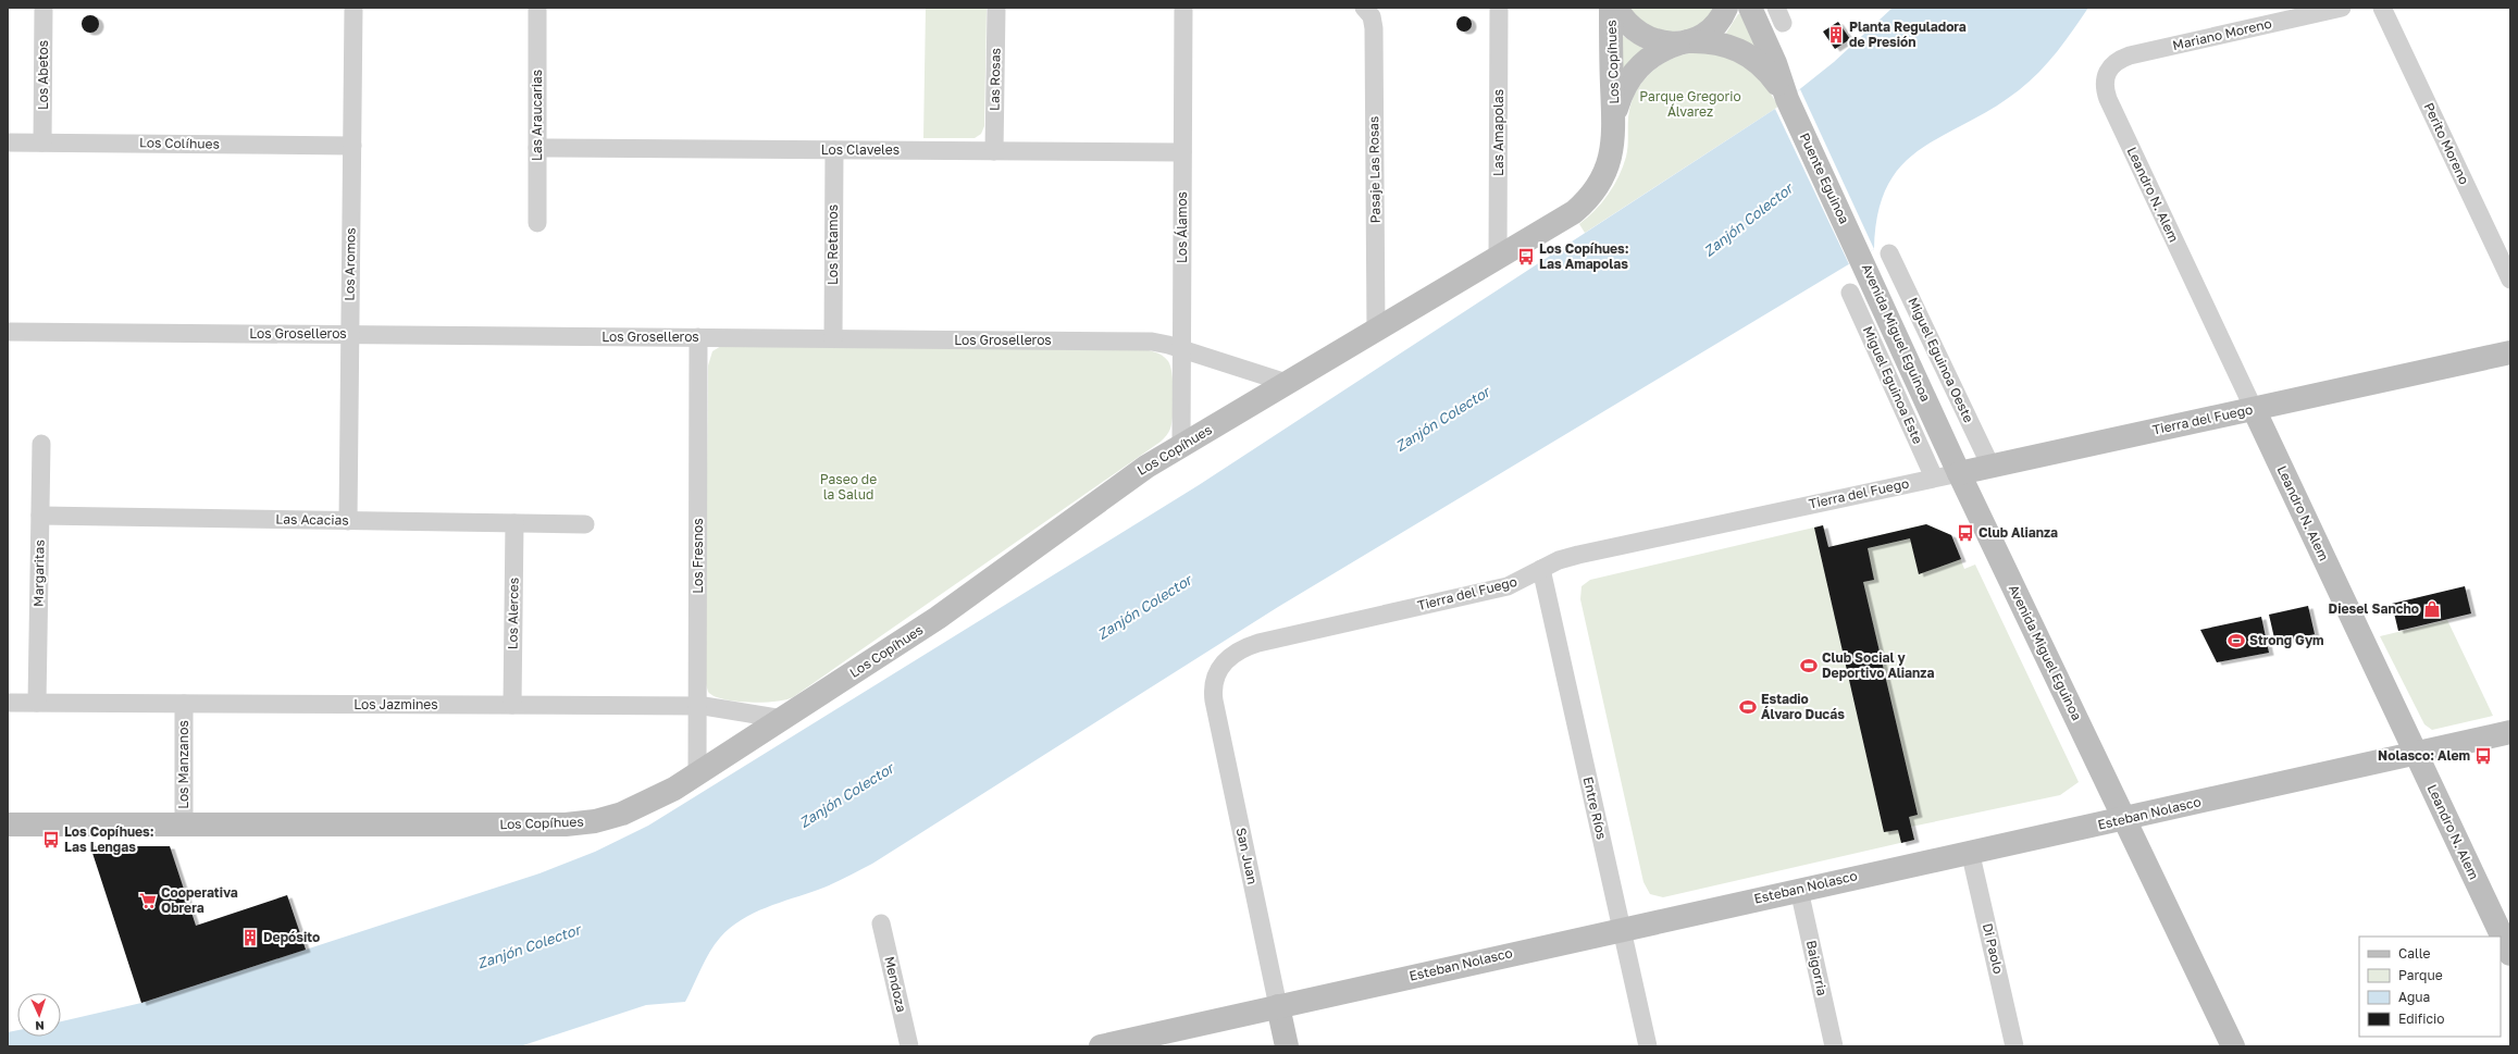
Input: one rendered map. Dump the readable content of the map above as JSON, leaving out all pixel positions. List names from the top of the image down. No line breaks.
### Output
{"streets":{"main road":["Los Copíhues","Puente Eguinoa","Leandro N. Alem","Avenida Miguel Eguinoa","Tierra del Fuego","Esteban Nolasco","San Juan"],"street":["Mariano Moreno","Los Abetos","Las Rosas","Las Araucarias","Las Amapolas","Los Colíhues","Perito Moreno","Los Claveles","Pasaje Las Rosas","Los Álamos","Los Retamos","Los Aromos","Los Groselleros","Miguel Eguinoa Oeste","Miguel Eguinoa Este","Las Acacias","Los Fresnos","Margaritas","Los Alerces","Los Jazmines","Los Manzanos","Entre Ríos","Di Paolo","Baigorria","Mendoza"]},"crossings":[["Mariano Moreno","Leandro N. Alem"],["Los Copíhues","Las Amapolas"],["Los Copíhues","Pasaje Las Rosas"],["Los Copíhues","Los Álamos"],["Los Copíhues","Los Groselleros"],["Los Copíhues","Los Fresnos"],["Los Copíhues","Los Jazmines"],["Los Copíhues","Los Manzanos"],["Los Abetos","Los Colíhues"],["Las Rosas","Los Claveles"],["Las Araucarias","Los Claveles"],["Los Colíhues","Los Aromos"],["Los Claveles","Los Álamos"],["Los Claveles","Los Retamos"],["Puente Eguinoa","Avenida Miguel Eguinoa"],["Leandro N. Alem","Tierra del Fuego"],["Leandro N. Alem","Esteban Nolasco"],["Los Álamos","Los Groselleros"],["Los Retamos","Los Groselleros"],["Los Aromos","Los Groselleros"],["Los Aromos","Las Acacias"],["Avenida Miguel Eguinoa","Tierra del Fuego"],["Avenida Miguel Eguinoa","Esteban Nolasco"],["Los Groselleros","Los Fresnos"],["Miguel Eguinoa Oeste","Tierra del Fuego"],["Miguel Eguinoa Este","Tierra del Fuego"],["Tierra del Fuego","Entre Ríos"],["Tierra del Fuego","San Juan"],["Las Acacias","Margaritas"],["Las Acacias","Los Alerces"],["Los Fresnos","Los Jazmines"],["Margaritas","Los Jazmines"],["Los Alerces","Los Jazmines"],["Los Jazmines","Los Manzanos"],["Entre Ríos","Esteban Nolasco"],["Esteban Nolasco","San Juan"],["Esteban Nolasco","Di Paolo"],["Esteban Nolasco","Baigorria"]],"water":["Zanjón Colector"],"parks":["Parque Gregorio Álvarez","Paseo de la Salud"],"places":{"building":["Planta Reguladora de Presión","Depósito"],"bus stop":["Los Copíhues: Las Amapolas","Club Alianza","Nolasco: Alem","Los Copíhues: Las Lengas"],"shop":["Diesel Sancho"],"sports":["Strong Gym","Club Social y Deportivo Alianza","Estadio Álvaro Ducás"],"supermarket":["Cooperativa Obrera"]},"legend":["Calle","Parque","Agua","Edificio"],"north":"bottom"}
